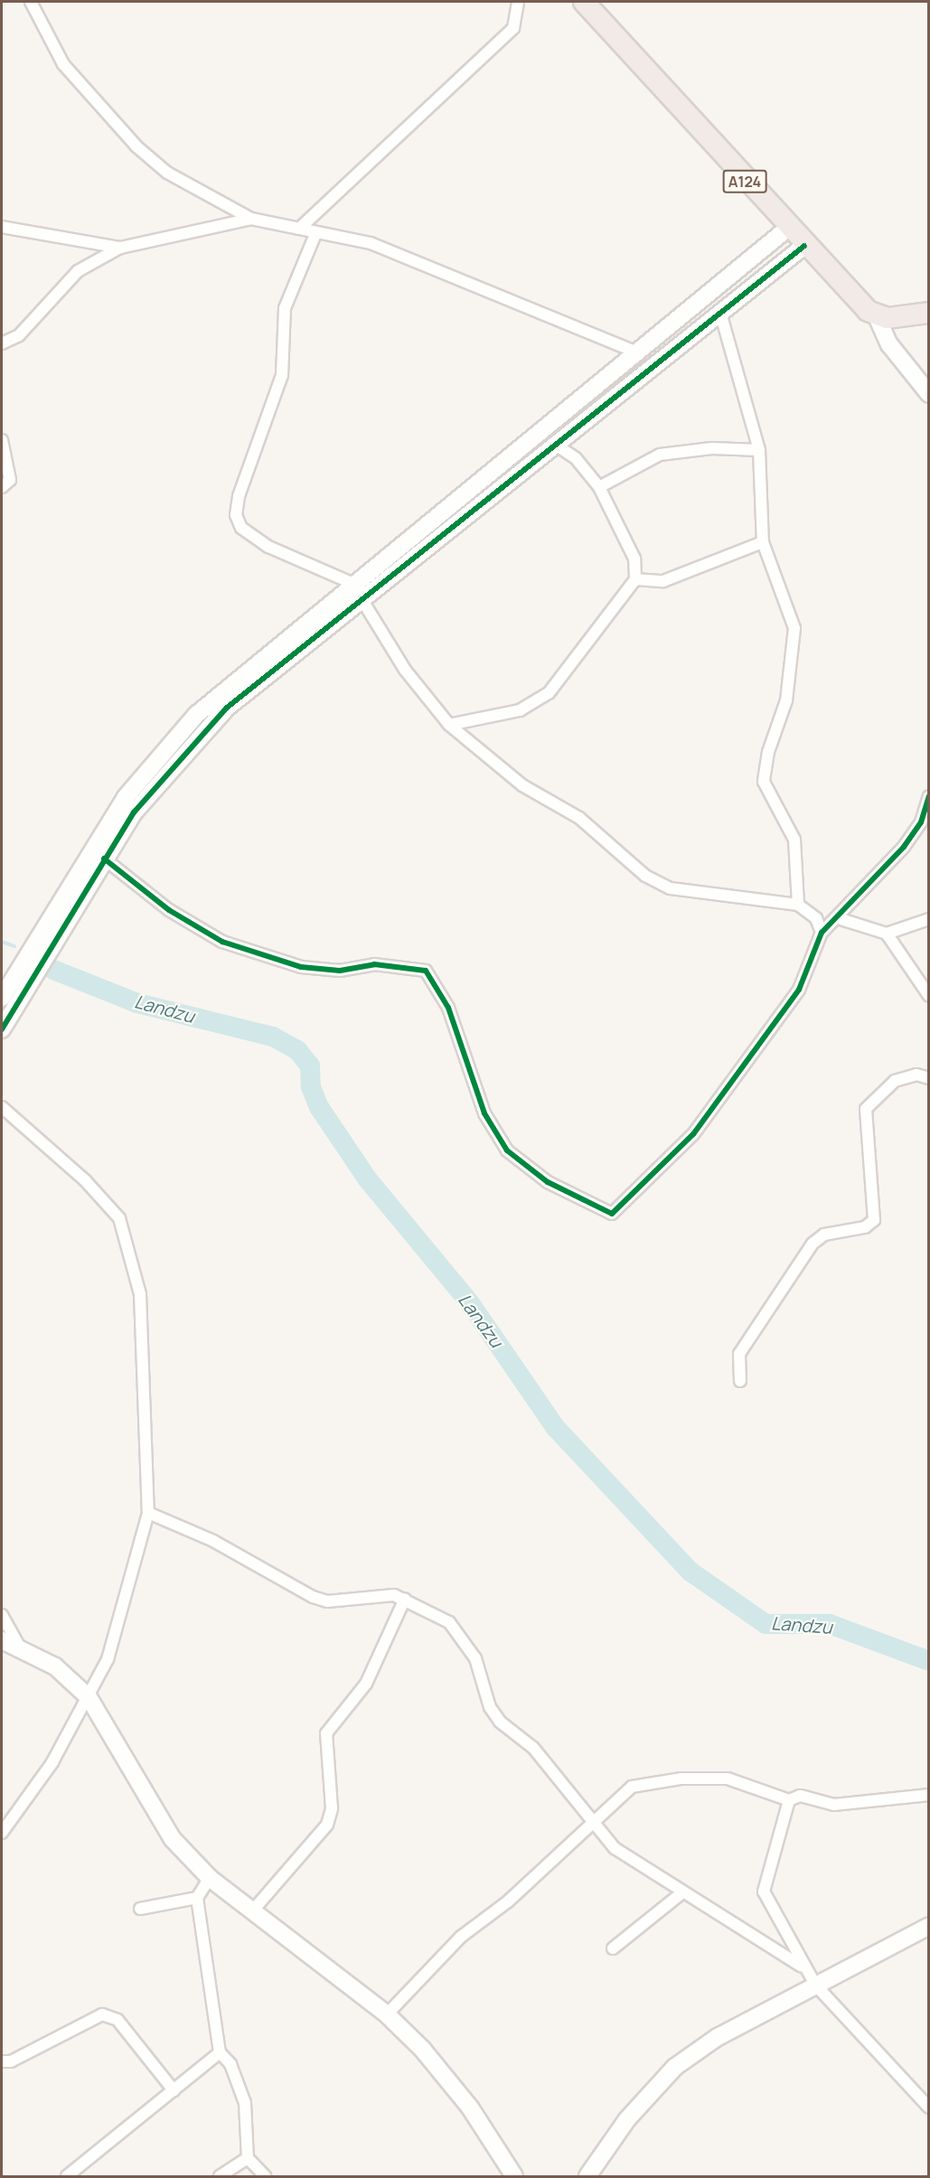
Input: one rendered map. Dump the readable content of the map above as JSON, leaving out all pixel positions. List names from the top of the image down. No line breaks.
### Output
{"streets":{"highway":["A124"]},"water":["Landzu"]}
